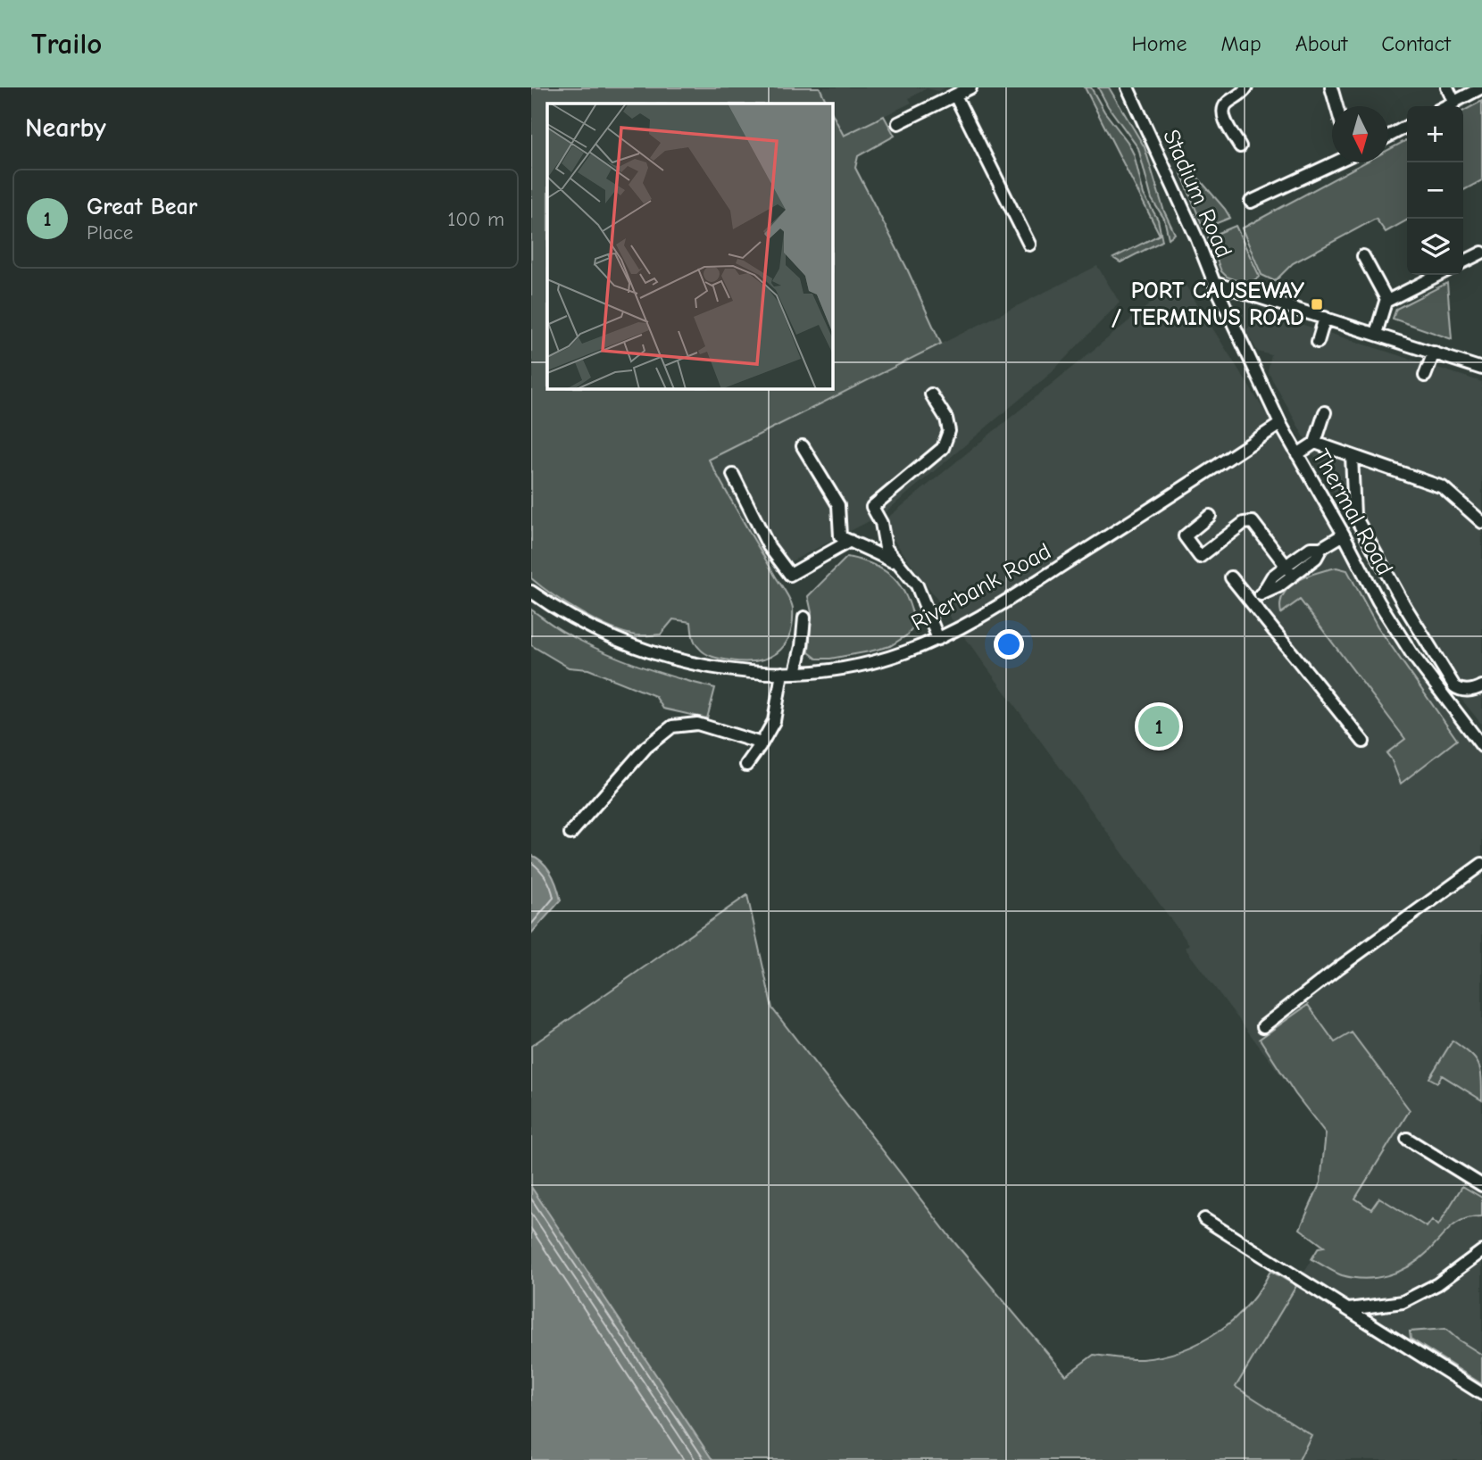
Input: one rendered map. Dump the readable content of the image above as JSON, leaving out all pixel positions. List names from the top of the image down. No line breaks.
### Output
{"streets":{"street":["Stadium Road","Thermal Road","Riverbank Road"]},"crossings":[["Stadium Road","Thermal Road"],["Thermal Road","Riverbank Road"]],"places":{"transit":["PORT CAUSEWAY / TERMINUS ROAD"]},"north":"bottom","page":{"header":"Trailo","nav":["Home","Map","About","Contact"],"heading":"Nearby","map_buttons":["+","−"],"list":[{"mark":"1","name":"Great Bear","note":"Place","value":"100 m"}],"pins":"1"}}
